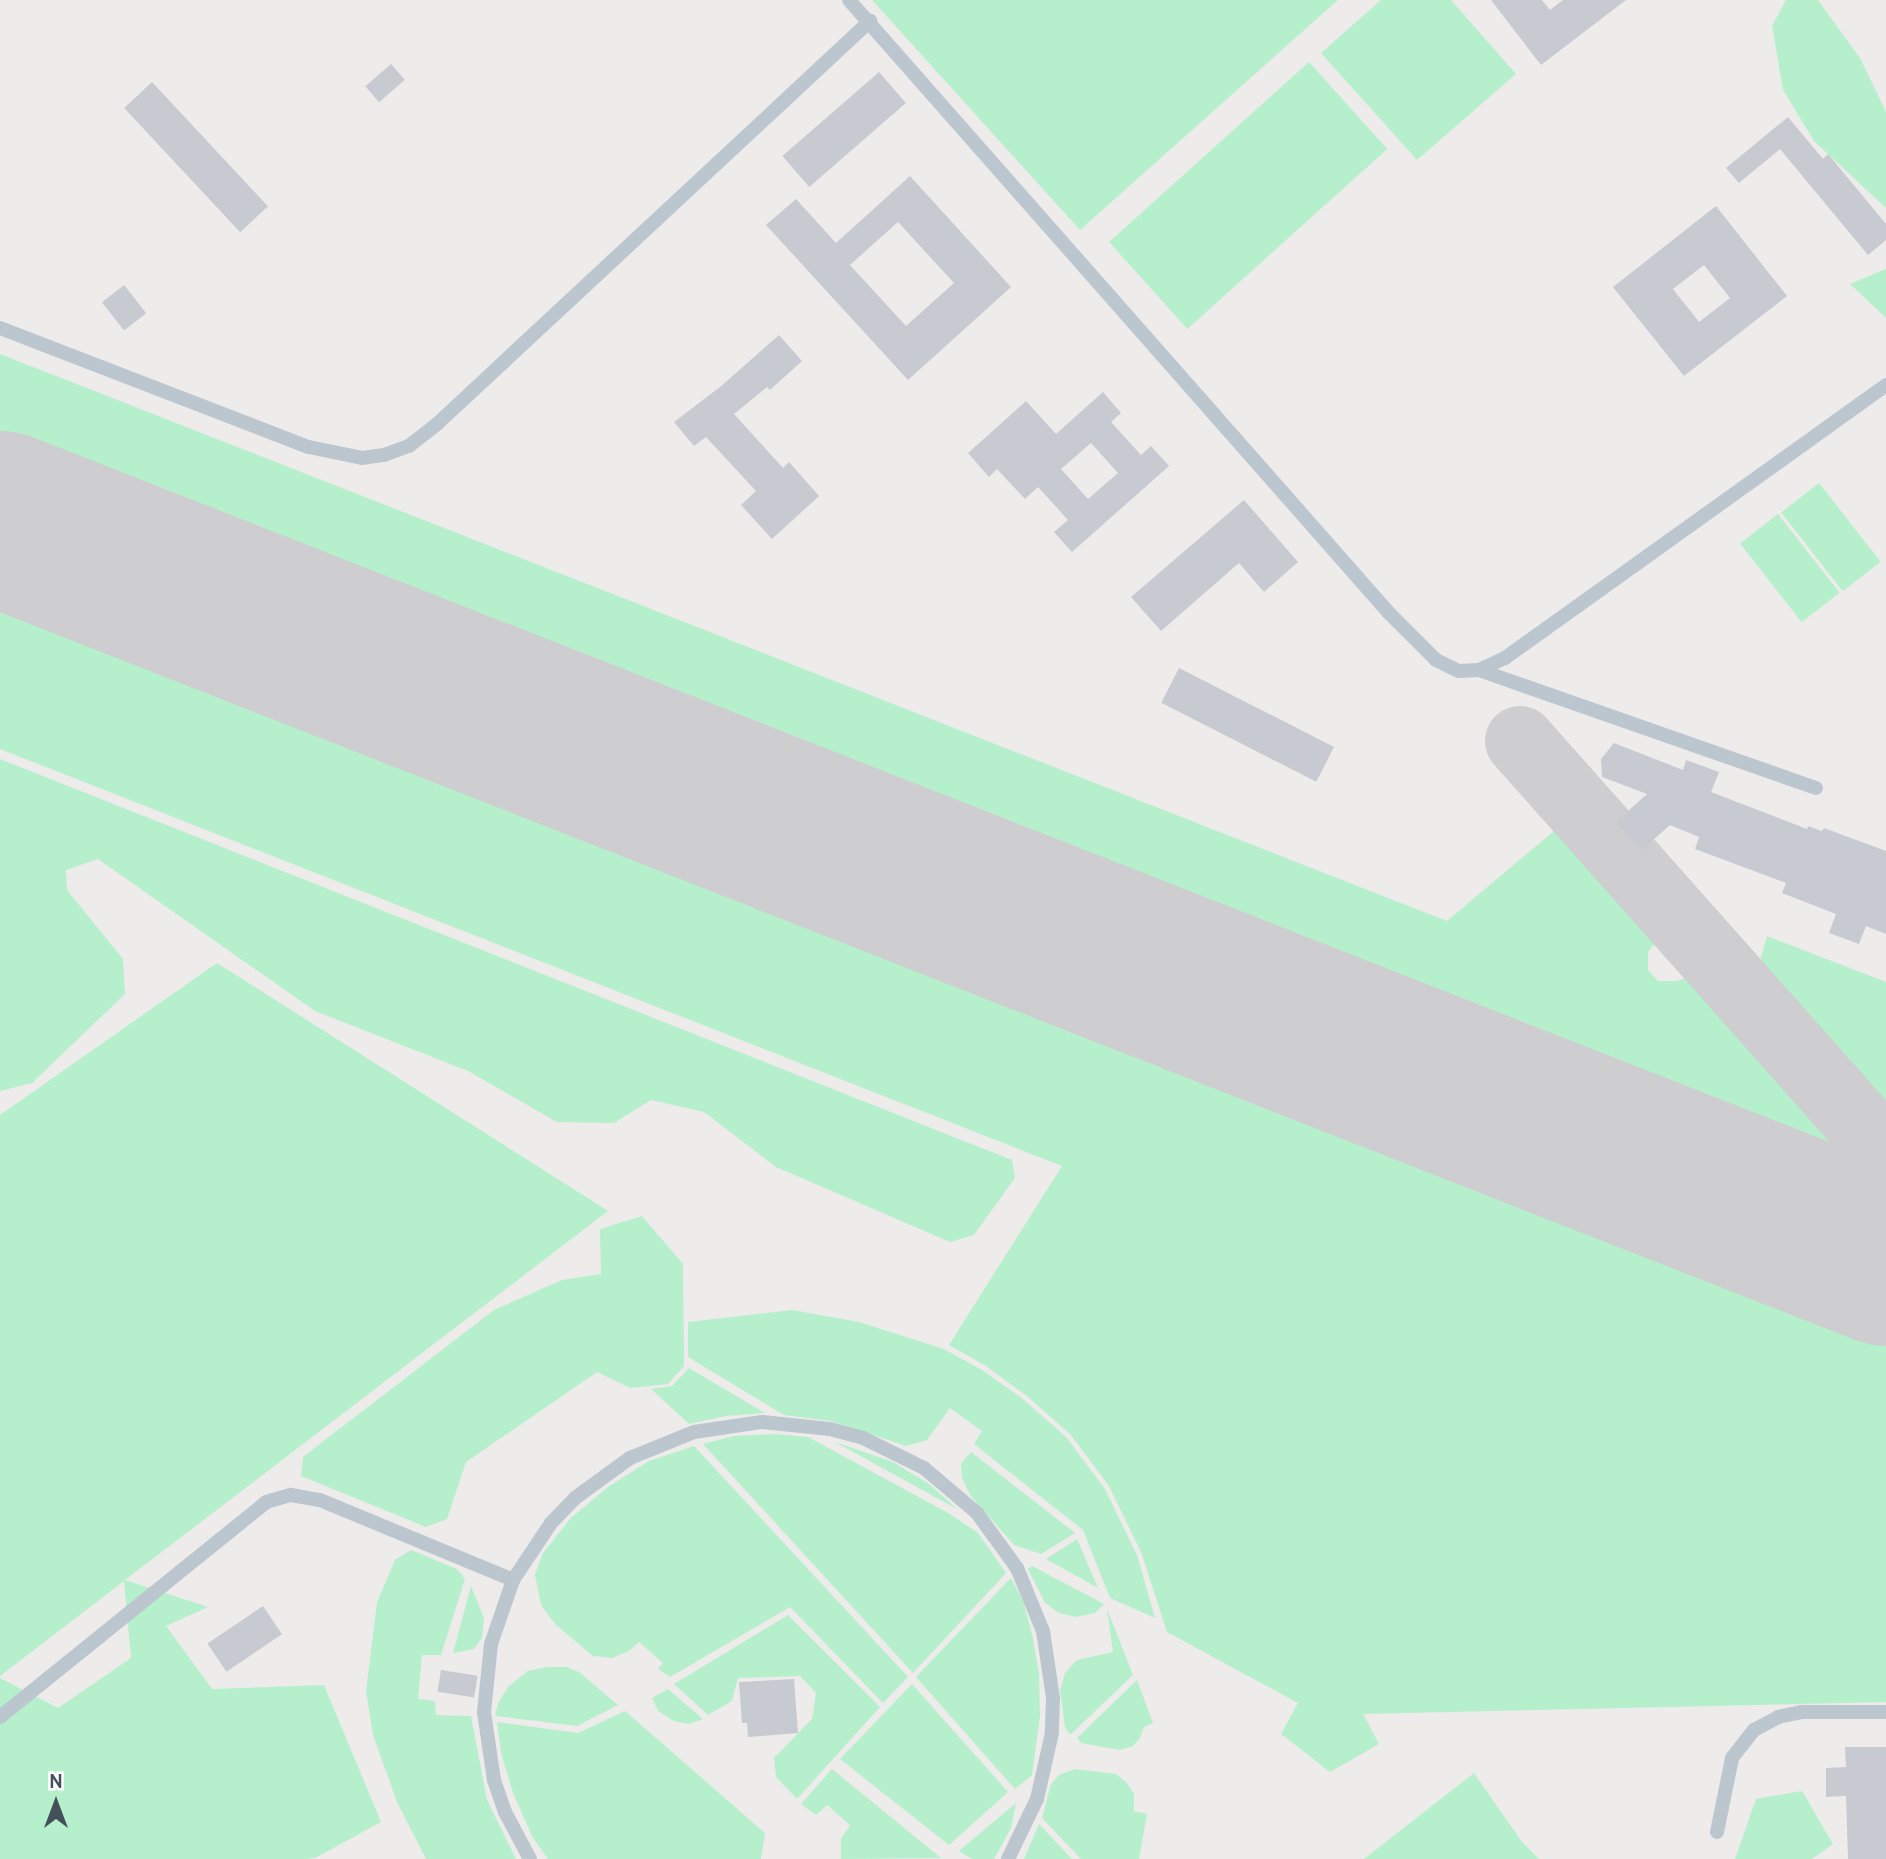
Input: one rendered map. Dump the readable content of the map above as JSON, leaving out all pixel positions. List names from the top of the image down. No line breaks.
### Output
{"north":"top"}
